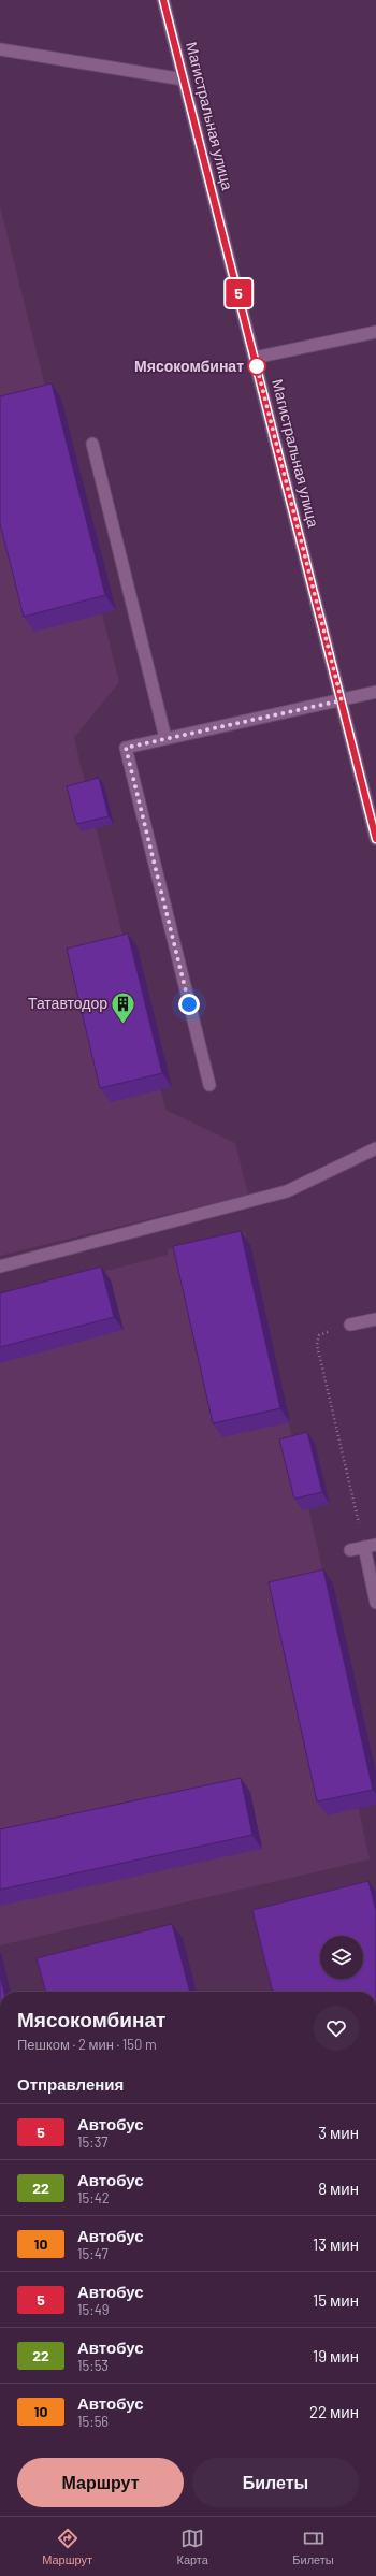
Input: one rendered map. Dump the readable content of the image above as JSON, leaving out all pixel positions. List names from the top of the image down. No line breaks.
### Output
{"streets":{"main road":["Магистральная улица"]},"places":{"other":["Мясокомбинат"],"building":["Татавтодор"]},"lines":["bus line 5"],"page":{"on_map":"5","heading":[["Мясокомбинат","Пешком · 2 мин · 150 m"],"Отправления"],"list":[{"mark":"5","name":"Автобус","note":"15:37","value":"3 мин"},{"mark":"22","name":"Автобус","note":"15:42","value":"8 мин"},{"mark":"10","name":"Автобус","note":"15:47","value":"13 мин"},{"mark":"5","name":"Автобус","note":"15:49","value":"15 мин"},{"mark":"22","name":"Автобус","note":"15:53","value":"19 мин"},{"mark":"10","name":"Автобус","note":"15:56","value":"22 мин"}],"buttons":["Маршрут","Билеты"],"tabs":["Маршрут","Карта","Билеты"]}}
